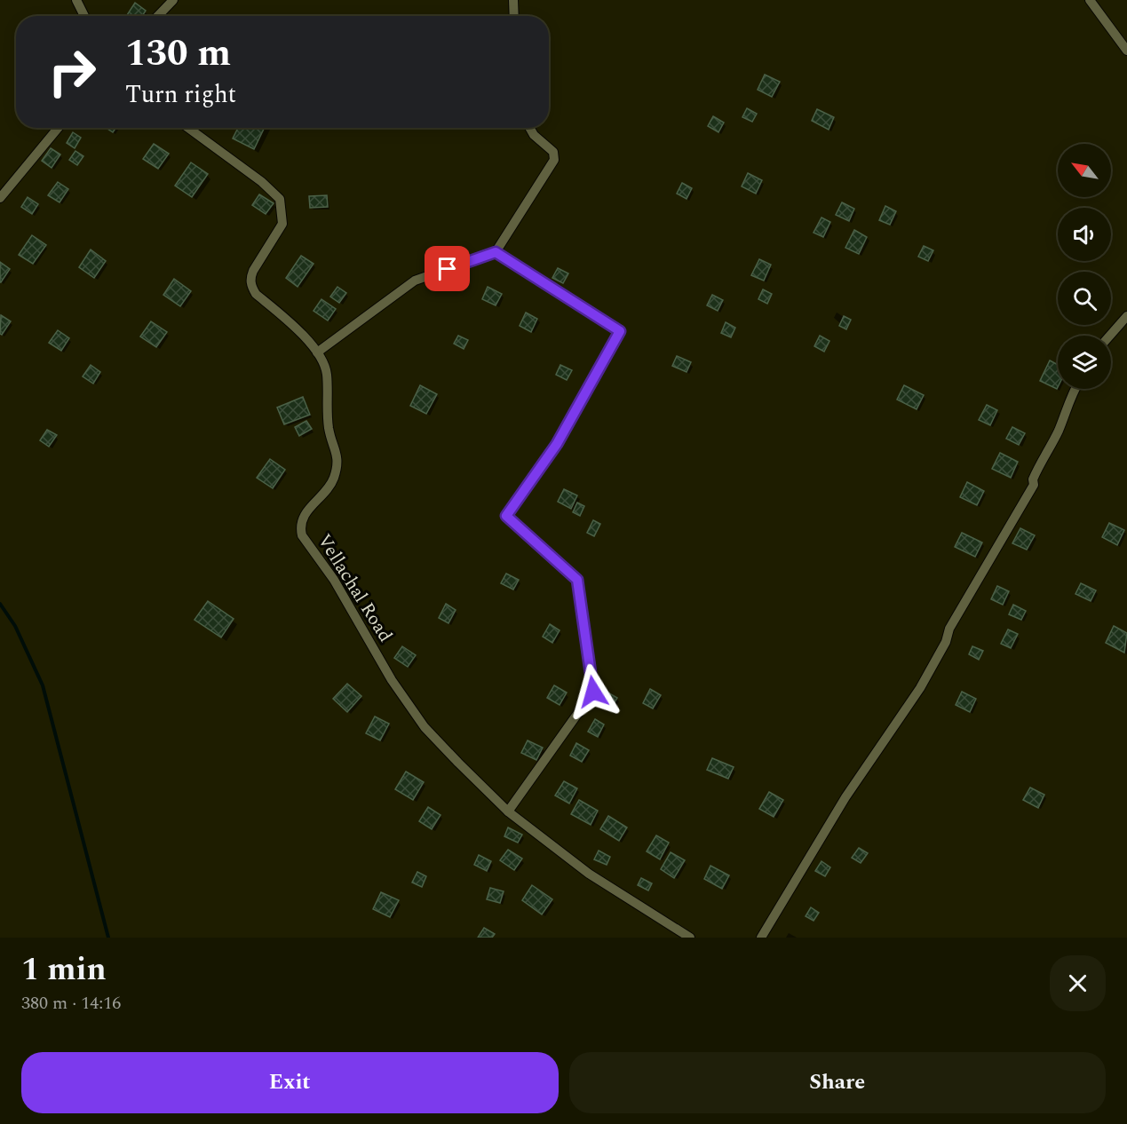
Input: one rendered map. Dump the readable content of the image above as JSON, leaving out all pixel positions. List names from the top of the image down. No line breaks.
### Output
{"streets":{"street":["Vellachal Road"]},"north":"top left","page":{"turn":["130 m","Turn right"],"heading":["1 min","380 m · 14:16"],"buttons":["Exit","Share"]}}
